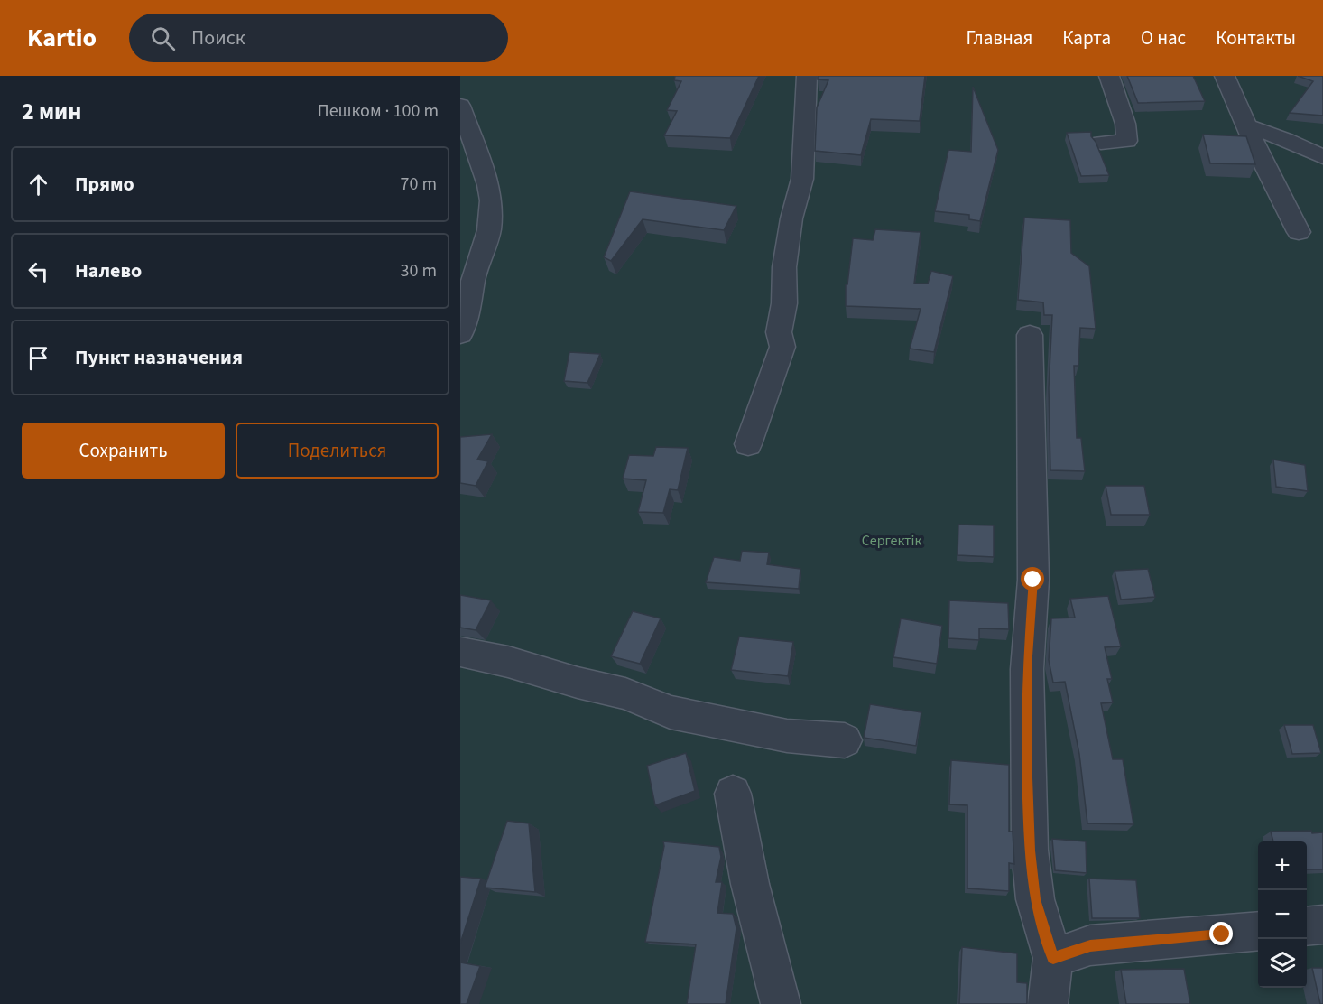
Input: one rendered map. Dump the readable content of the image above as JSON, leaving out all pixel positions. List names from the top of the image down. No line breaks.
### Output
{"parks":["Сергектік"],"page":{"header":"Kartio","search":"Поиск","nav":["Главная","Карта","О нас","Контакты"],"heading":["2 мин","Пешком · 100 m"],"list":[["Прямо","70 m"],["Налево","30 m"],"Пункт назначения"],"buttons":["Сохранить","Поделиться"],"map_buttons":["+","−"]}}
